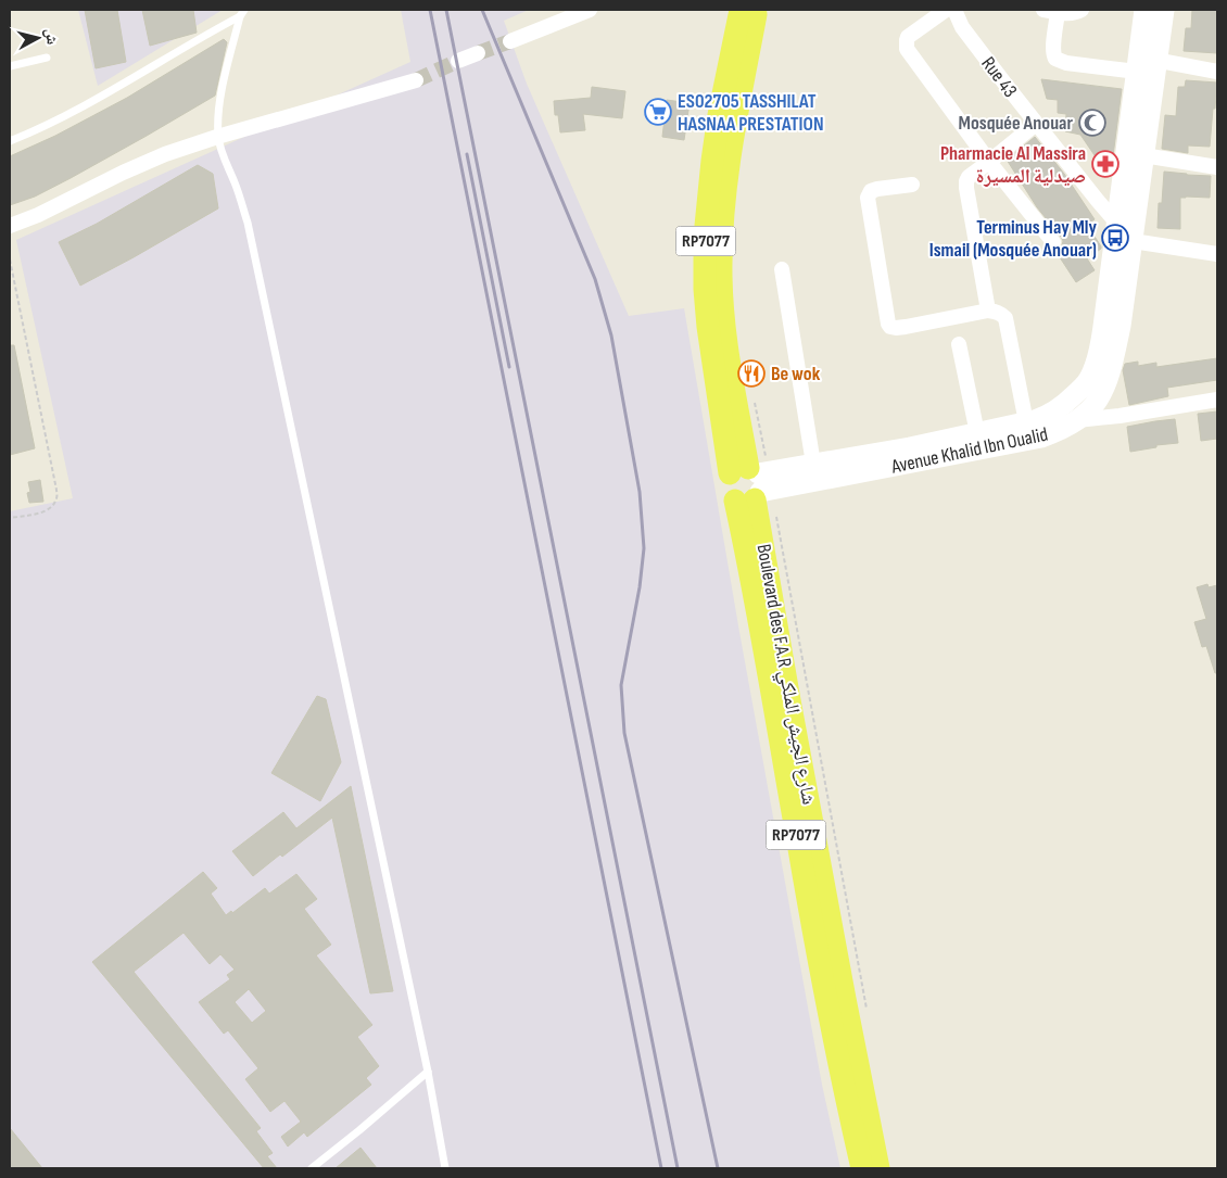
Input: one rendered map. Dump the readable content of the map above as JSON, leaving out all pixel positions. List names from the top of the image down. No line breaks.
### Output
{"streets":{"main road":["RP7077","Avenue Khalid Ibn Oualid","Boulevard des F.A.R شارع الجيش الملكي"],"street":["Rue 43"]},"crossings":[["Rue 43","Avenue Khalid Ibn Oualid"],["Avenue Khalid Ibn Oualid","Boulevard des F.A.R شارع الجيش الملكي"]],"places":{"supermarket":["ES02705 TASSHILAT HASNAA PRESTATION"],"mosque":["Mosquée Anouar"],"pharmacy":["Pharmacie Al Massira صيدلية المسيرة"],"bus stop":["Terminus Hay Mly Ismail (Mosquée Anouar)"],"restaurant":["Be wok"]},"north":"right"}
